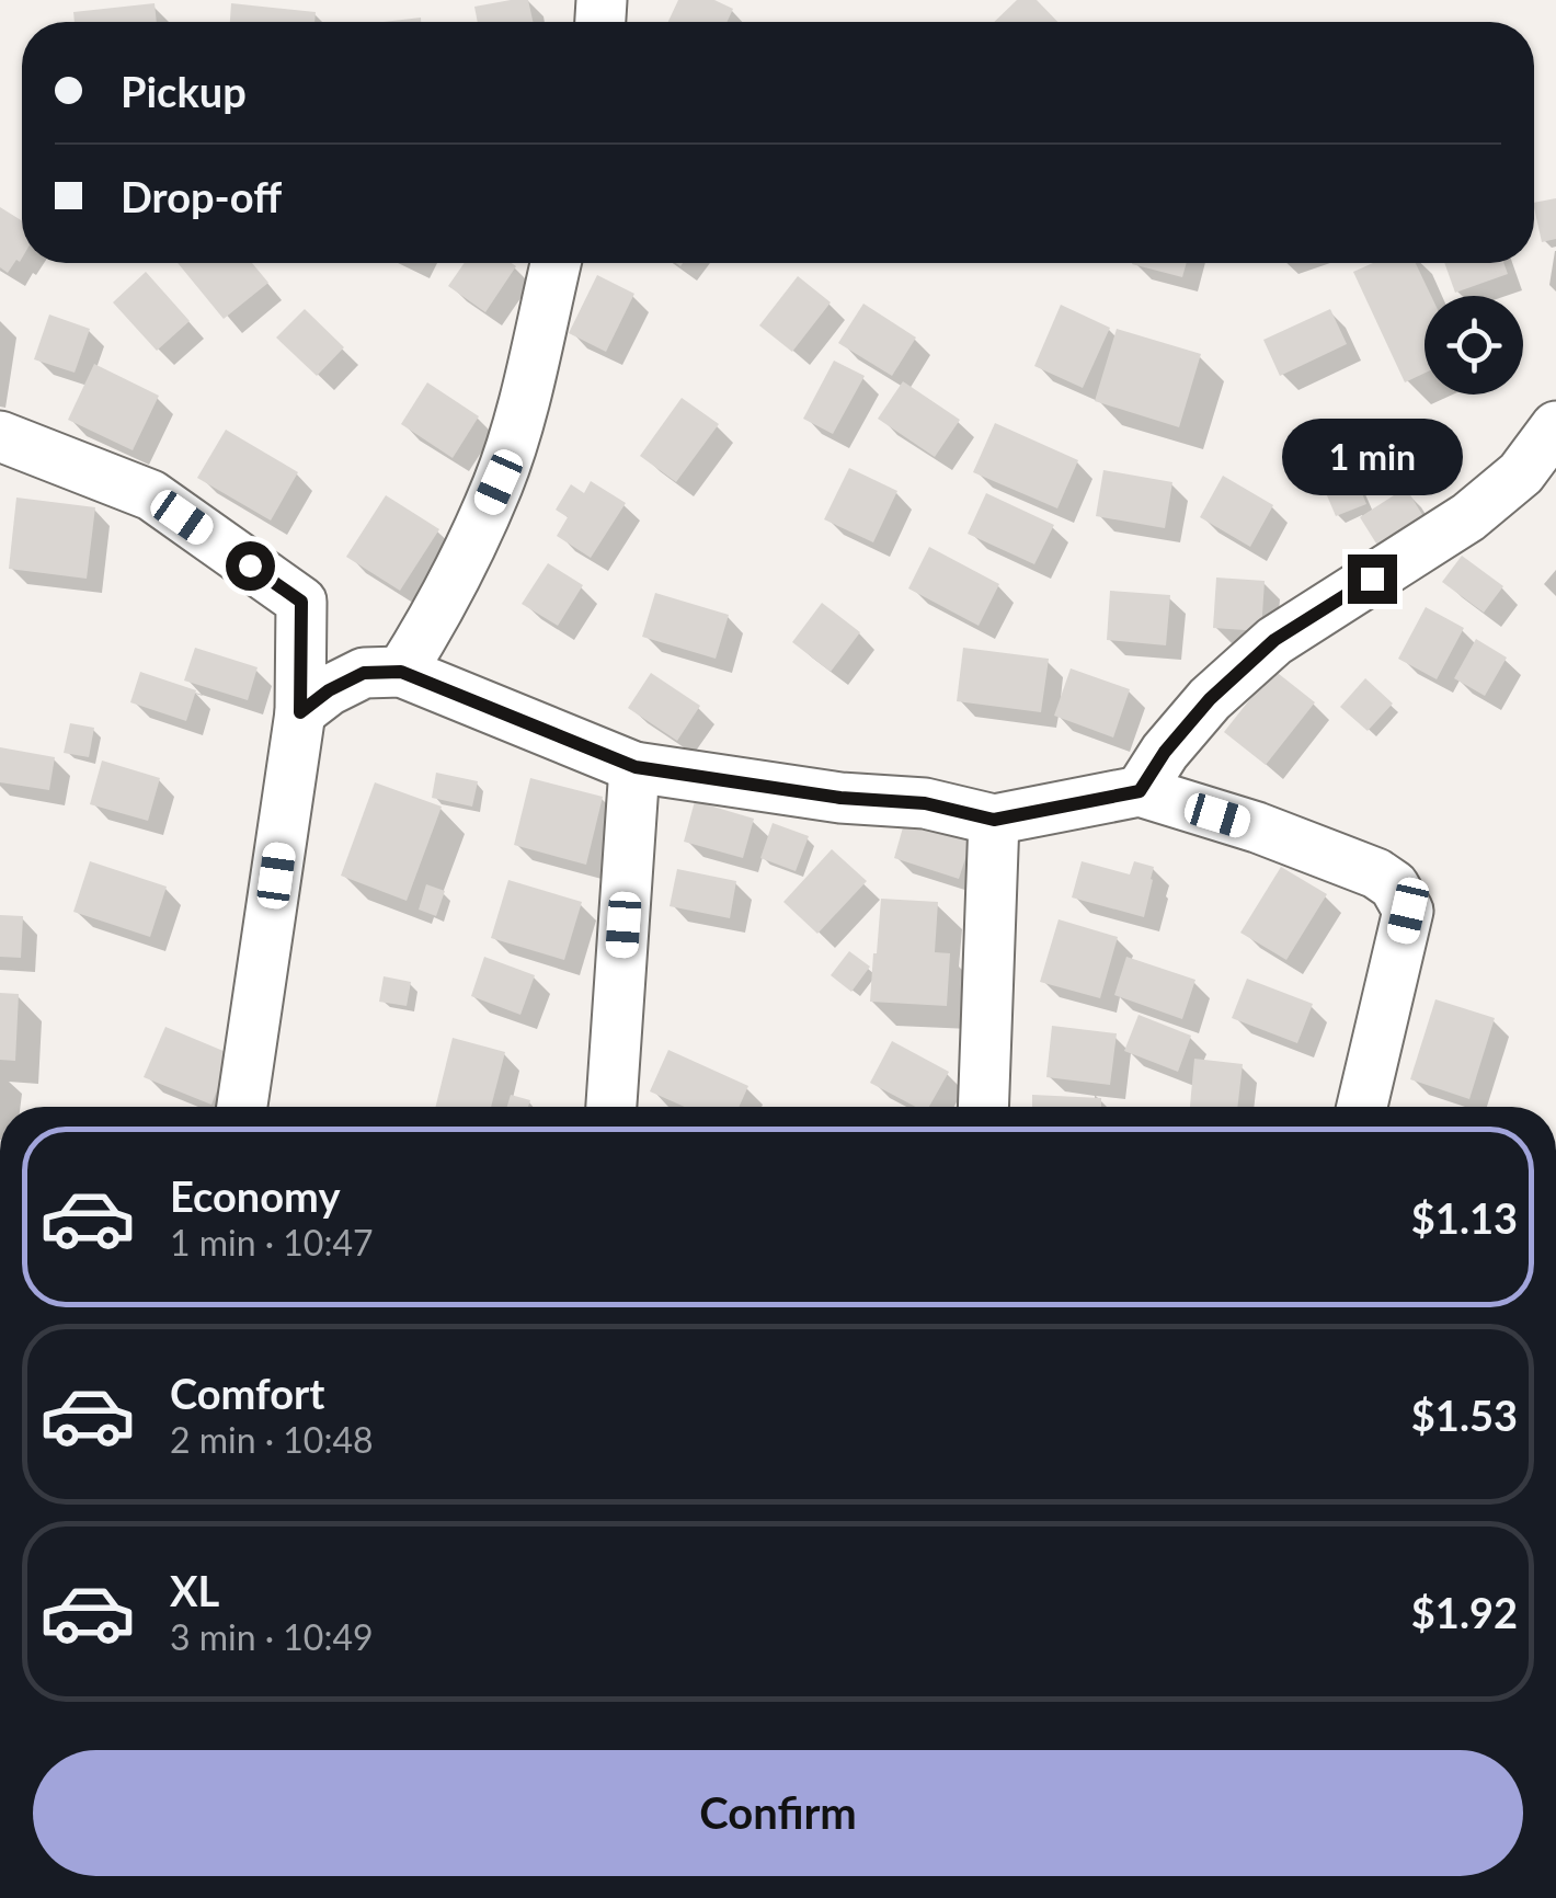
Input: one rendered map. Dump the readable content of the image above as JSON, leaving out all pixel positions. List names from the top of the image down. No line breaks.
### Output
{"page":{"banner":["Pickup","Drop-off"],"bubble":"1 min","list":[{"name":"Economy","note":"1 min · 10:47","value":"$1.13"},{"name":"Comfort","note":"2 min · 10:48","value":"$1.53"},{"name":"XL","note":"3 min · 10:49","value":"$1.92"}],"buttons":"Confirm"}}
